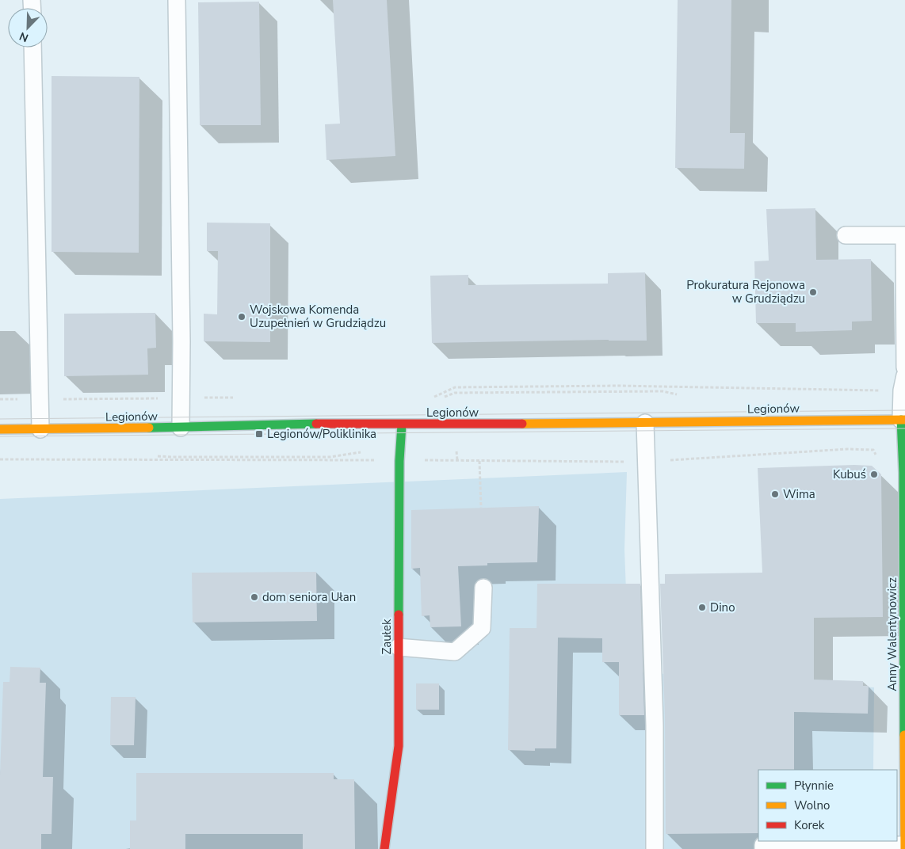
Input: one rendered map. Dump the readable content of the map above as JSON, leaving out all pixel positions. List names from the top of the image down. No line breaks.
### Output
{"streets":{"street":["Legionów","Anny Walentynowicz","Zaułek"]},"crossings":[["Legionów","Anny Walentynowicz"],["Legionów","Zaułek"]],"places":{"other":["Prokuratura Rejonowa w Grudziądzu","Wojskowa Komenda Uzupełnień w Grudziądzu","Kubuś","Wima","dom seniora Ułan","Dino"],"transit":["Legionów/Poliklinika"]},"legend":["Płynnie","Wolno","Korek"],"north":"bottom left"}
